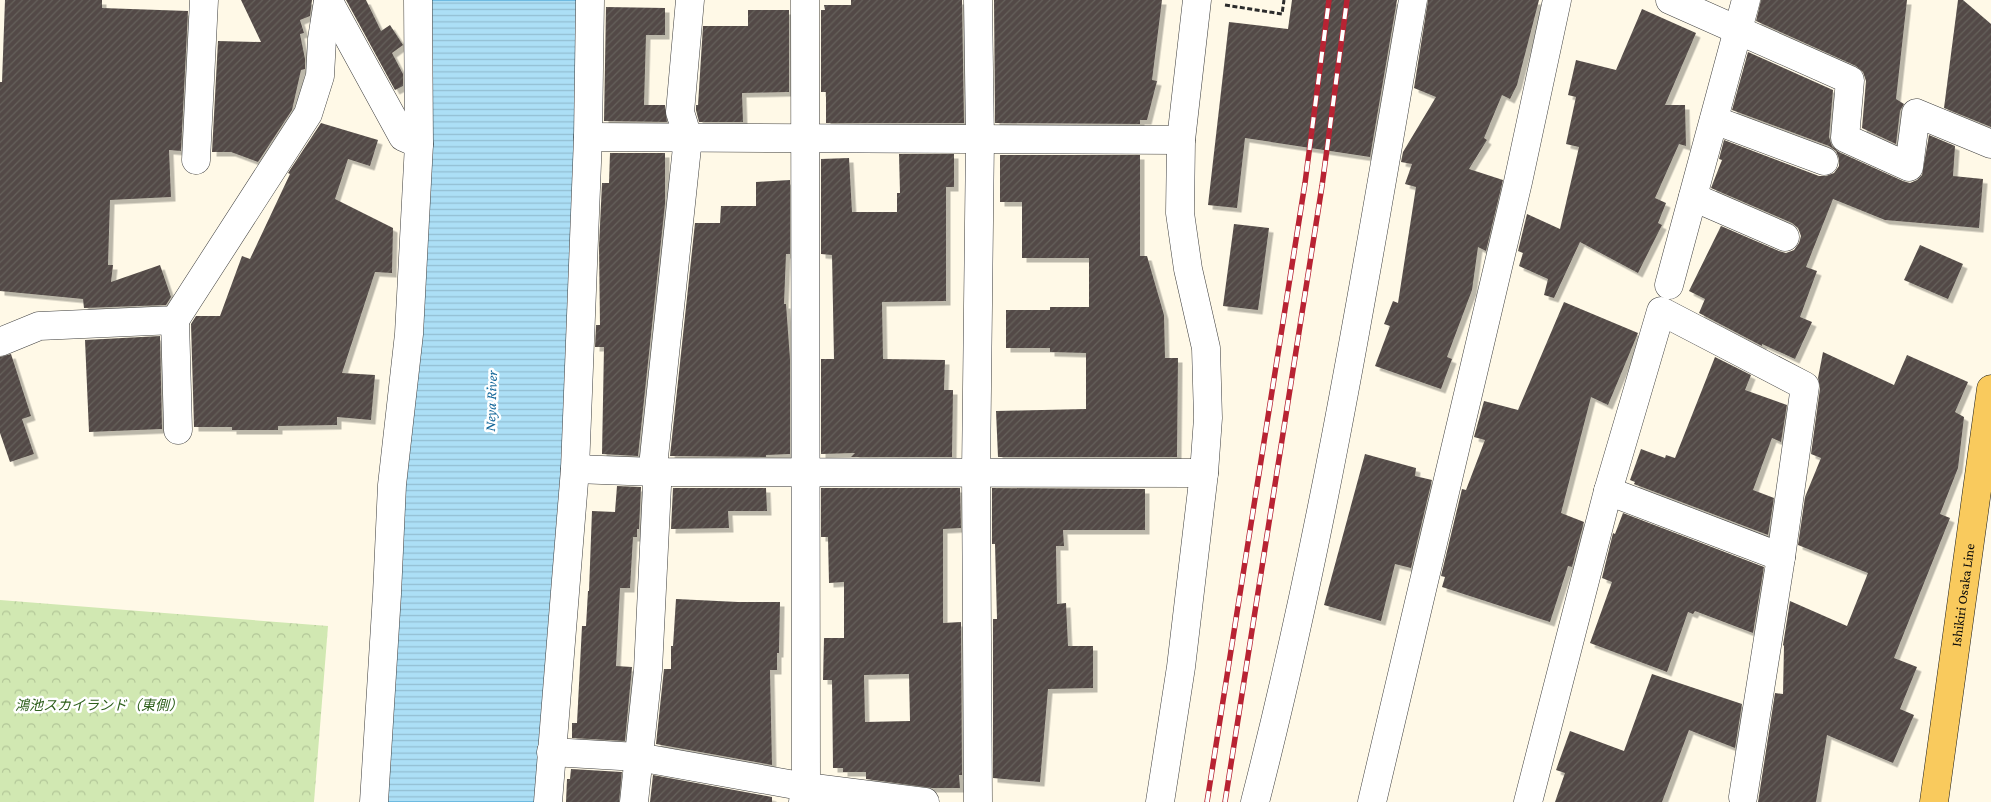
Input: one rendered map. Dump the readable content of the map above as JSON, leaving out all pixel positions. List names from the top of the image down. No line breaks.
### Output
{"streets":{"main road":["Ishikiri Osaka Line"]},"water":["Neya River"],"parks":["鴻池スカイランド（東側）"]}
